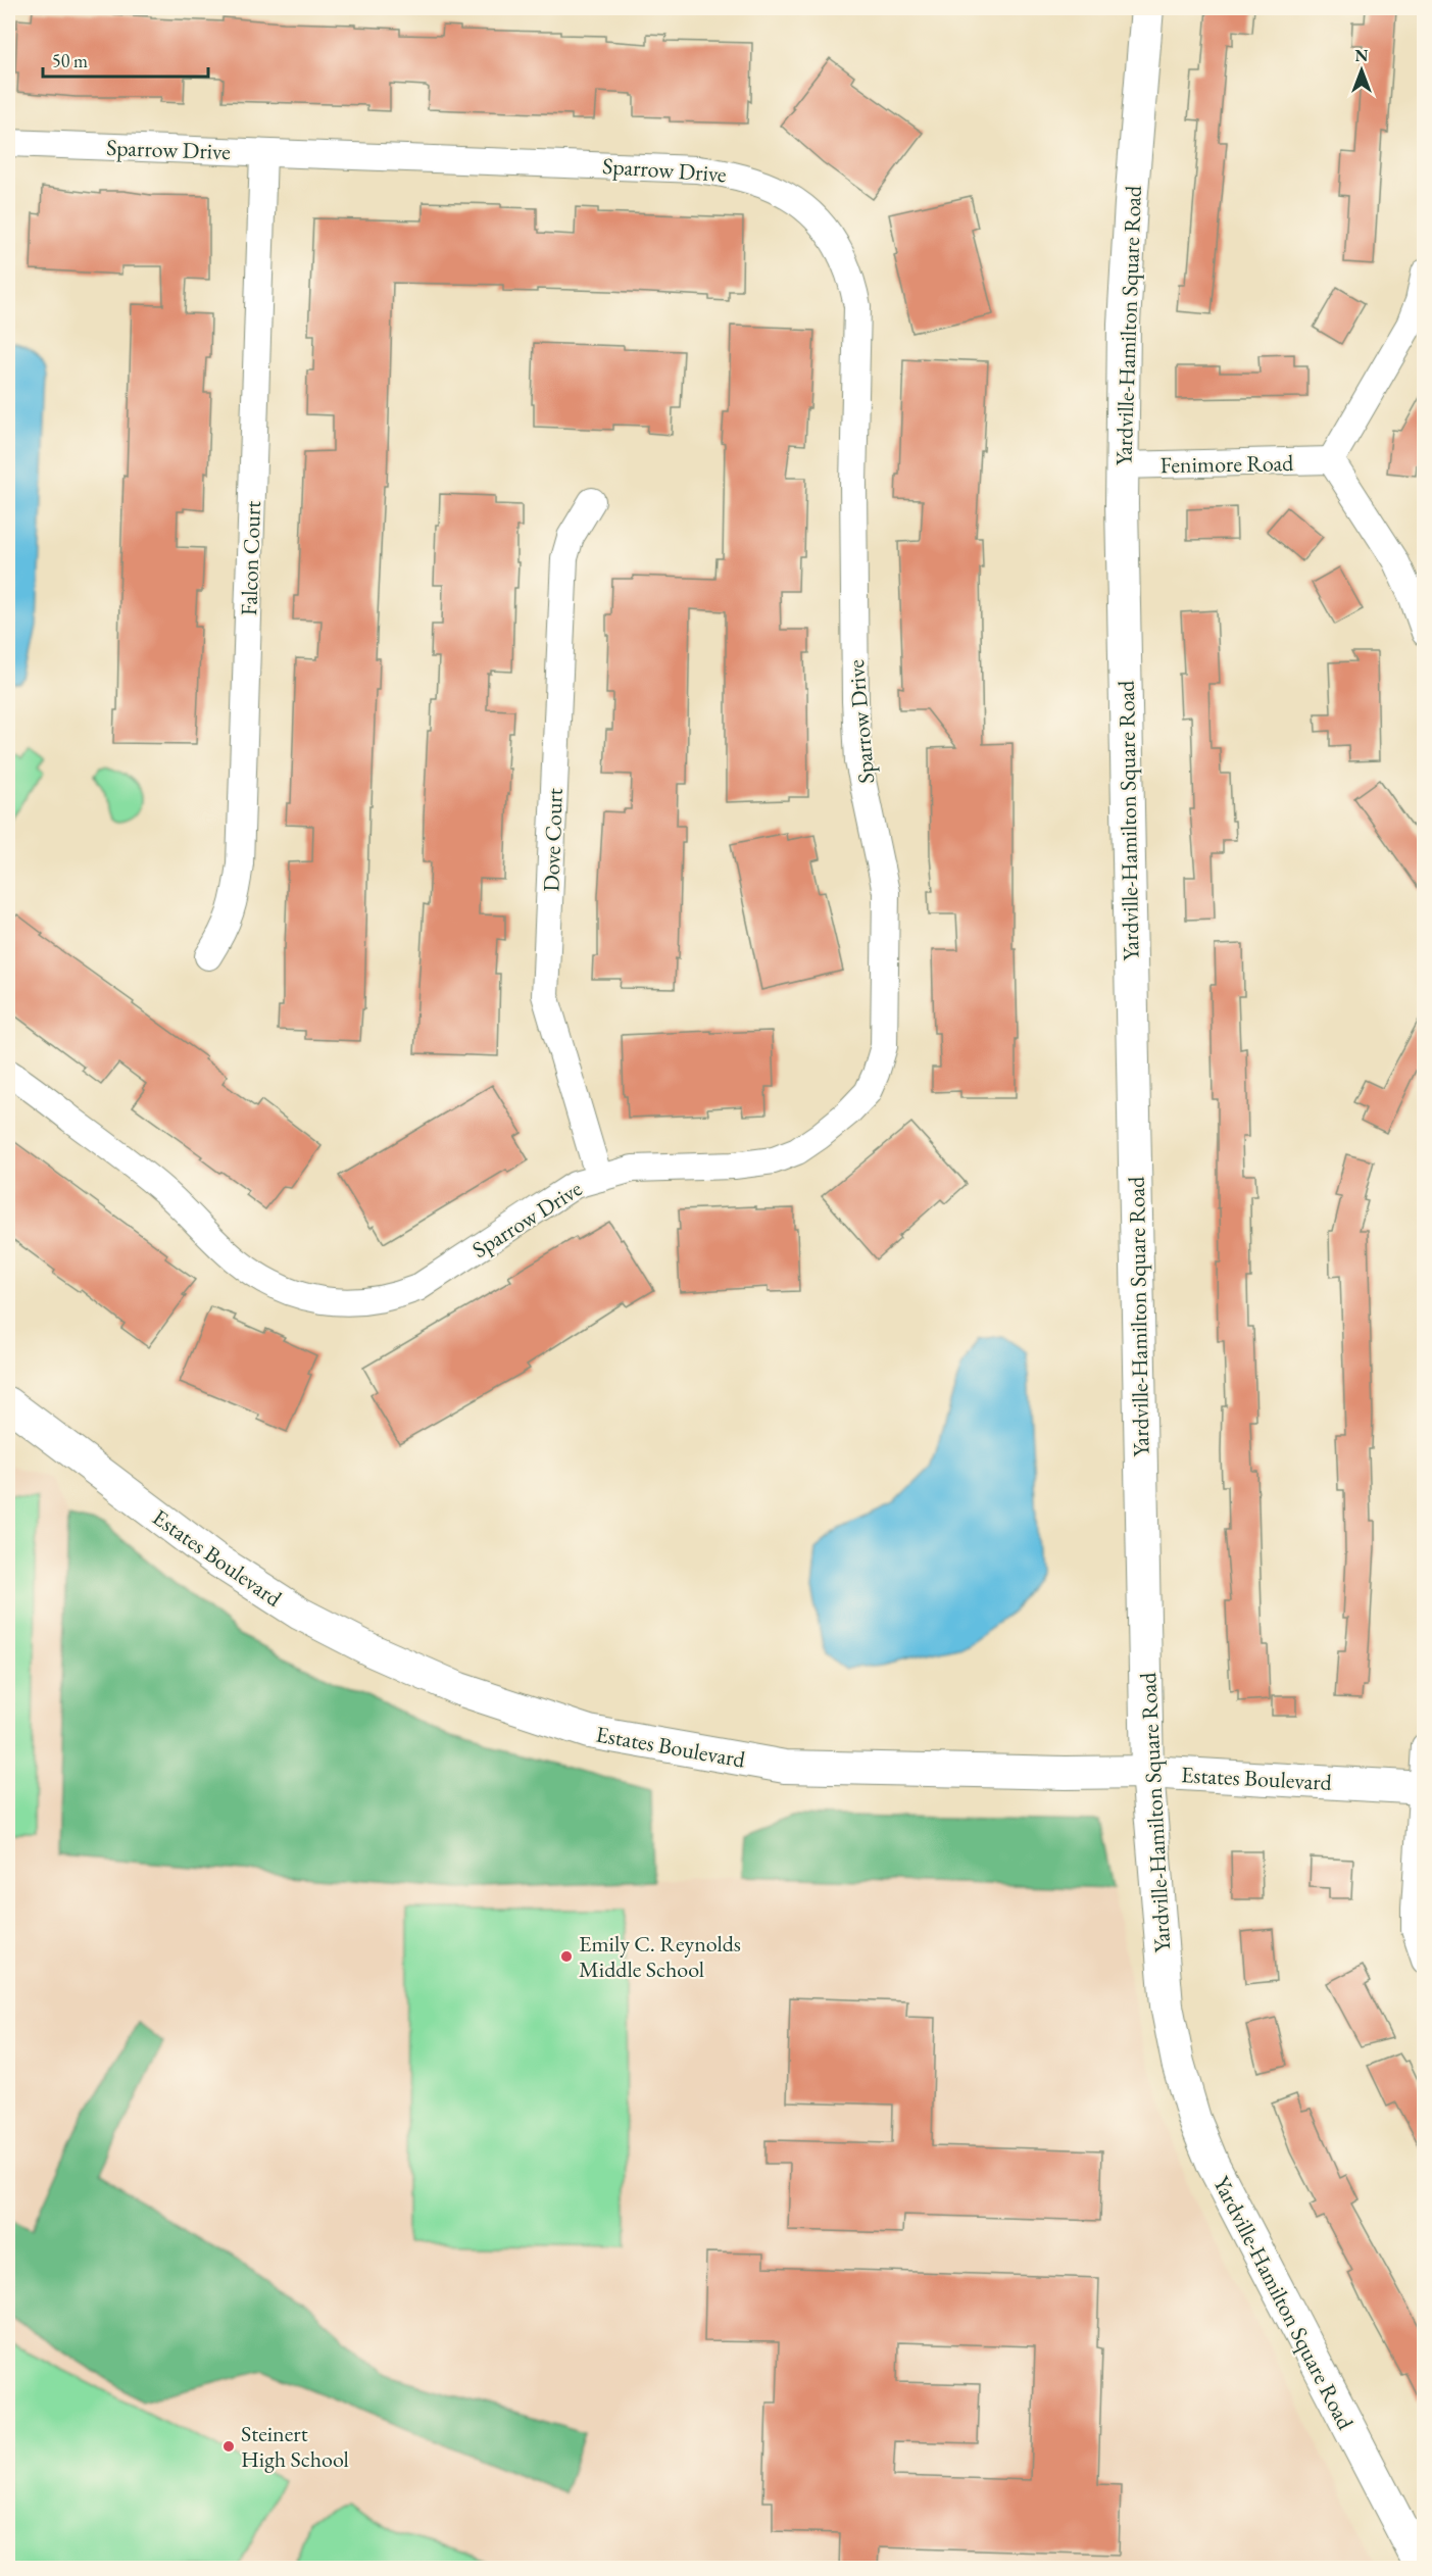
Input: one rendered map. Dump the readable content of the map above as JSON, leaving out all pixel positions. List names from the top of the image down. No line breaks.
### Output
{"streets":{"street":["Sparrow Drive","Yardville-Hamilton Square Road","Fenimore Road","Falcon Court","Dove Court","Estates Boulevard"]},"crossings":[["Sparrow Drive","Falcon Court"],["Sparrow Drive","Dove Court"],["Yardville-Hamilton Square Road","Fenimore Road"],["Yardville-Hamilton Square Road","Estates Boulevard"]],"places":["Emily C. Reynolds Middle School","Steinert High School"],"scale_bar":"50 m","north":"top"}
